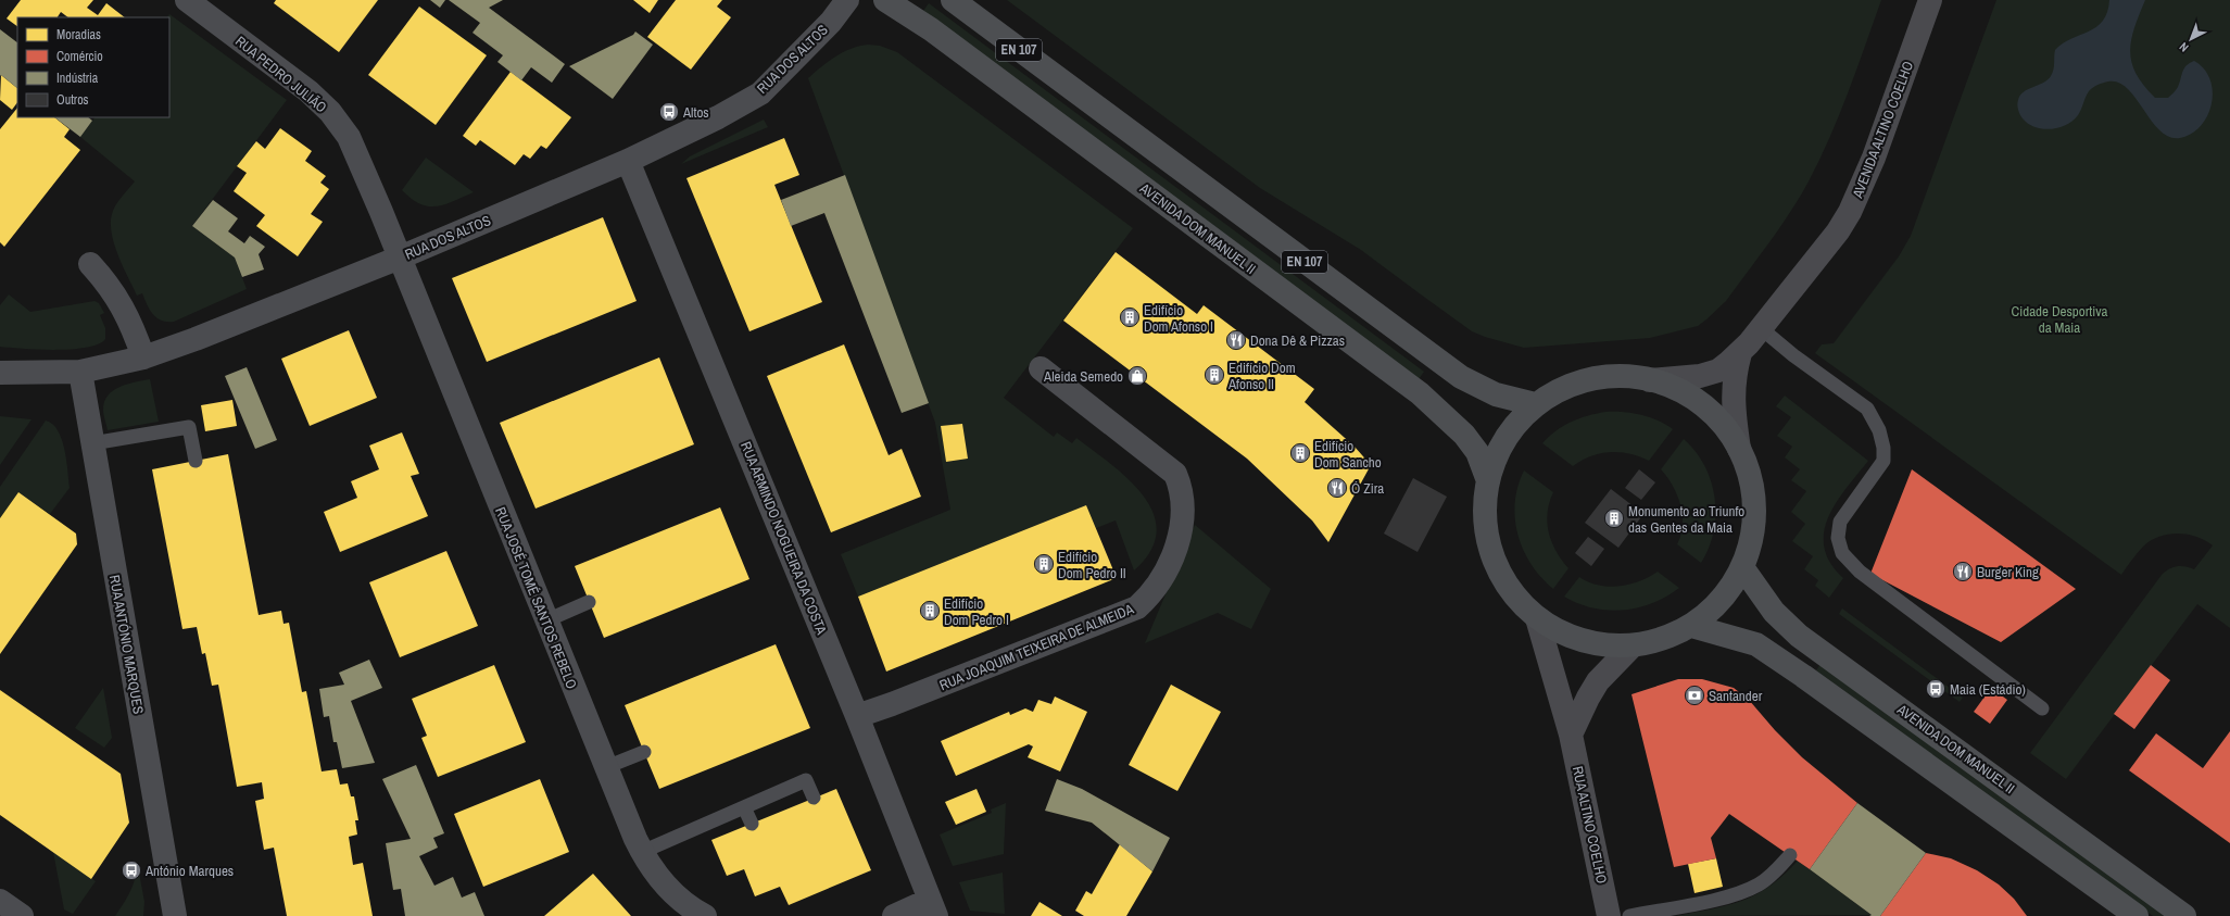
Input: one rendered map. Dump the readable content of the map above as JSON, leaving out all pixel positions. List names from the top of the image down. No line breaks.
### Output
{"streets":{"main road":["EN 107","AVENIDA ALTINO COELHO","AVENIDA DOM MANUEL II","RUA ALTINO COELHO"],"street":["RUA DOS ALTOS","RUA PEDRO JULIÃO","RUA ARMINDO NOGUEIRA DA COSTA","RUA JOSÉ TOMÉ SANTOS REBELO","RUA ANTÓNIO MARQUES","RUA JOAQUIM TEIXEIRA DE ALMEIDA"]},"crossings":[["RUA DOS ALTOS","RUA PEDRO JULIÃO"],["RUA DOS ALTOS","RUA ARMINDO NOGUEIRA DA COSTA"],["RUA DOS ALTOS","RUA JOSÉ TOMÉ SANTOS REBELO"],["RUA DOS ALTOS","RUA ANTÓNIO MARQUES"],["RUA PEDRO JULIÃO","RUA JOSÉ TOMÉ SANTOS REBELO"],["RUA ARMINDO NOGUEIRA DA COSTA","RUA JOAQUIM TEIXEIRA DE ALMEIDA"]],"parks":["Cidade Desportiva da Maia"],"places":{"bus stop":["Altos","Maia (Estádio)","António Marques"],"building":["Edifício Dom Afonso I","Edifício Dom Afonso II","Edifício Dom Sancho","Monumento ao Triunfo das Gentes da Maia","Edifício Dom Pedro II","Edifício Dom Pedro I"],"restaurant":["Dona Dê & Pizzas","Ó Zira","Burger King"],"shop":["Aleida Semedo"],"bank":["Santander"]},"legend":["Moradias","Comércio","Indústria","Outros"],"north":"bottom left"}
